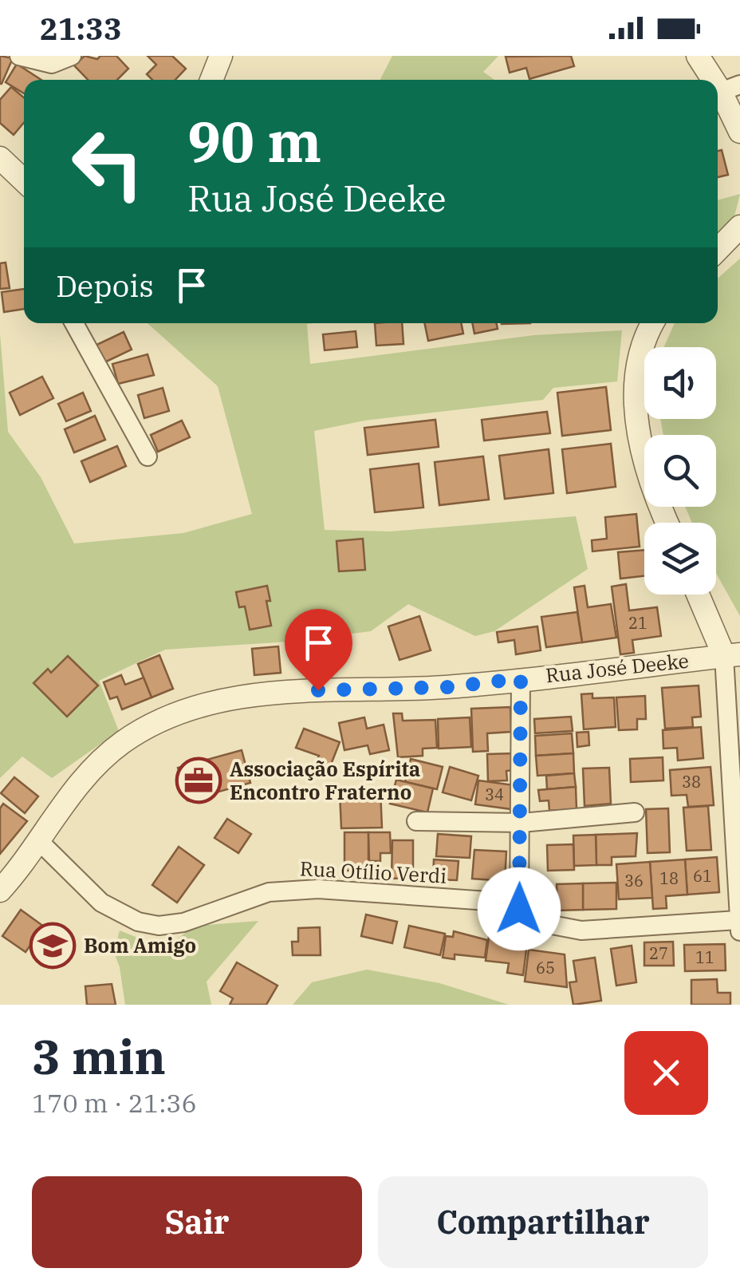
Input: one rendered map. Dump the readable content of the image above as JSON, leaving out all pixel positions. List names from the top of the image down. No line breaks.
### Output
{"streets":{"street":["Rua José Deeke","Rua Otílio Verdi"]},"crossings":[["Rua José Deeke","Rua Otílio Verdi"]],"places":{"office":["Associação Espírita Encontro Fraterno"],"school or university":["Bom Amigo"]},"house_numbers":["21","38","34","61","18","36","27","11","65"],"page":{"status":"21:33","turn":["90 m","Rua José Deeke"],"then":"Depois","heading":["3 min","170 m · 21:36"],"buttons":["Sair","Compartilhar"]}}
